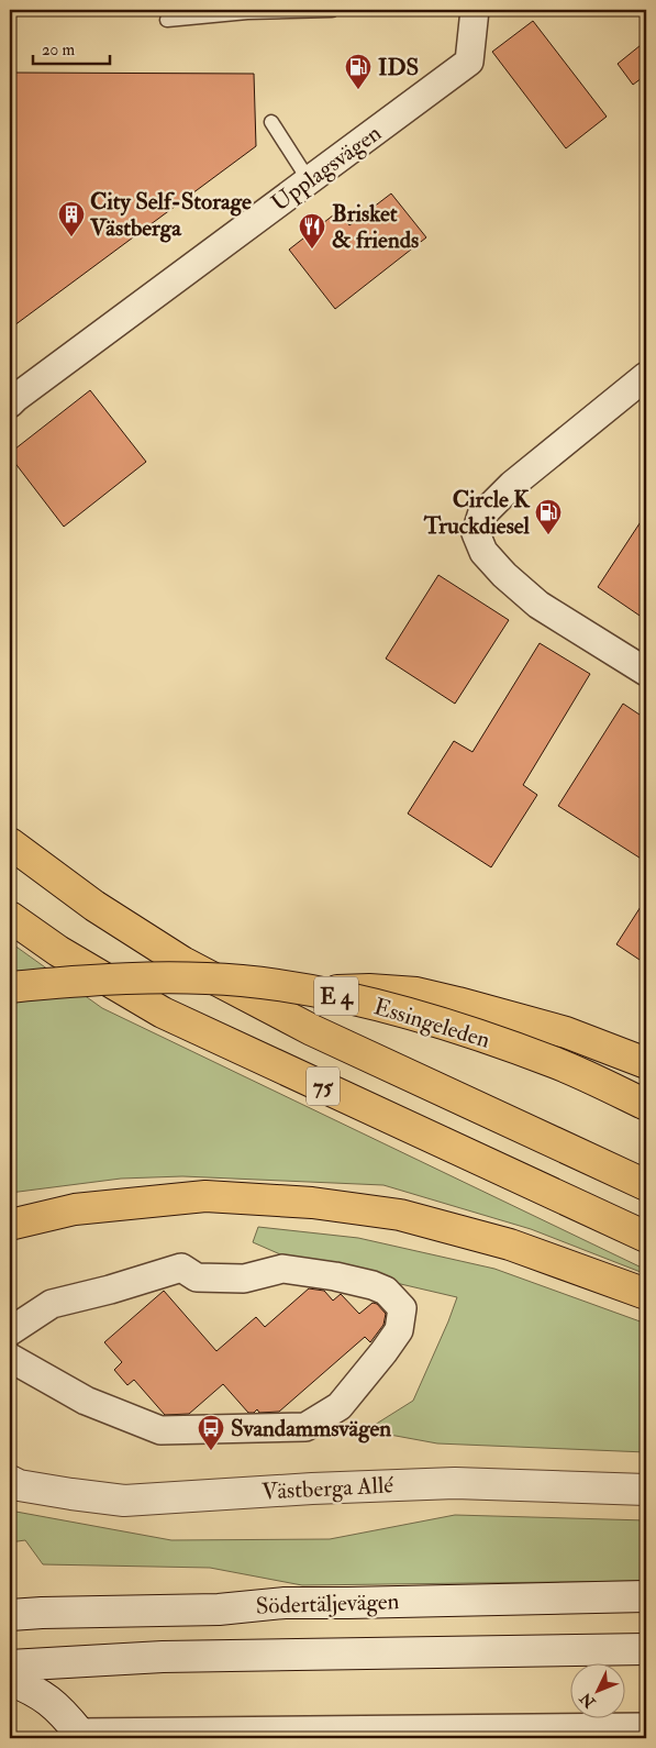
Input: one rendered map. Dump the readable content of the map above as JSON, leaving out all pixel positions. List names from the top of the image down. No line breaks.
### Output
{"streets":{"highway":["E 4","Essingeleden","75"],"main road":["Västberga Allé","Södertäljevägen"],"street":["Upplagsvägen"]},"places":{"fuel station":["IDS","Circle K Truckdiesel"],"building":["City Self-Storage Västberga"],"restaurant":["Brisket & friends"],"bus stop":["Svandammsvägen"]},"scale_bar":"20 m","north":"bottom left"}
